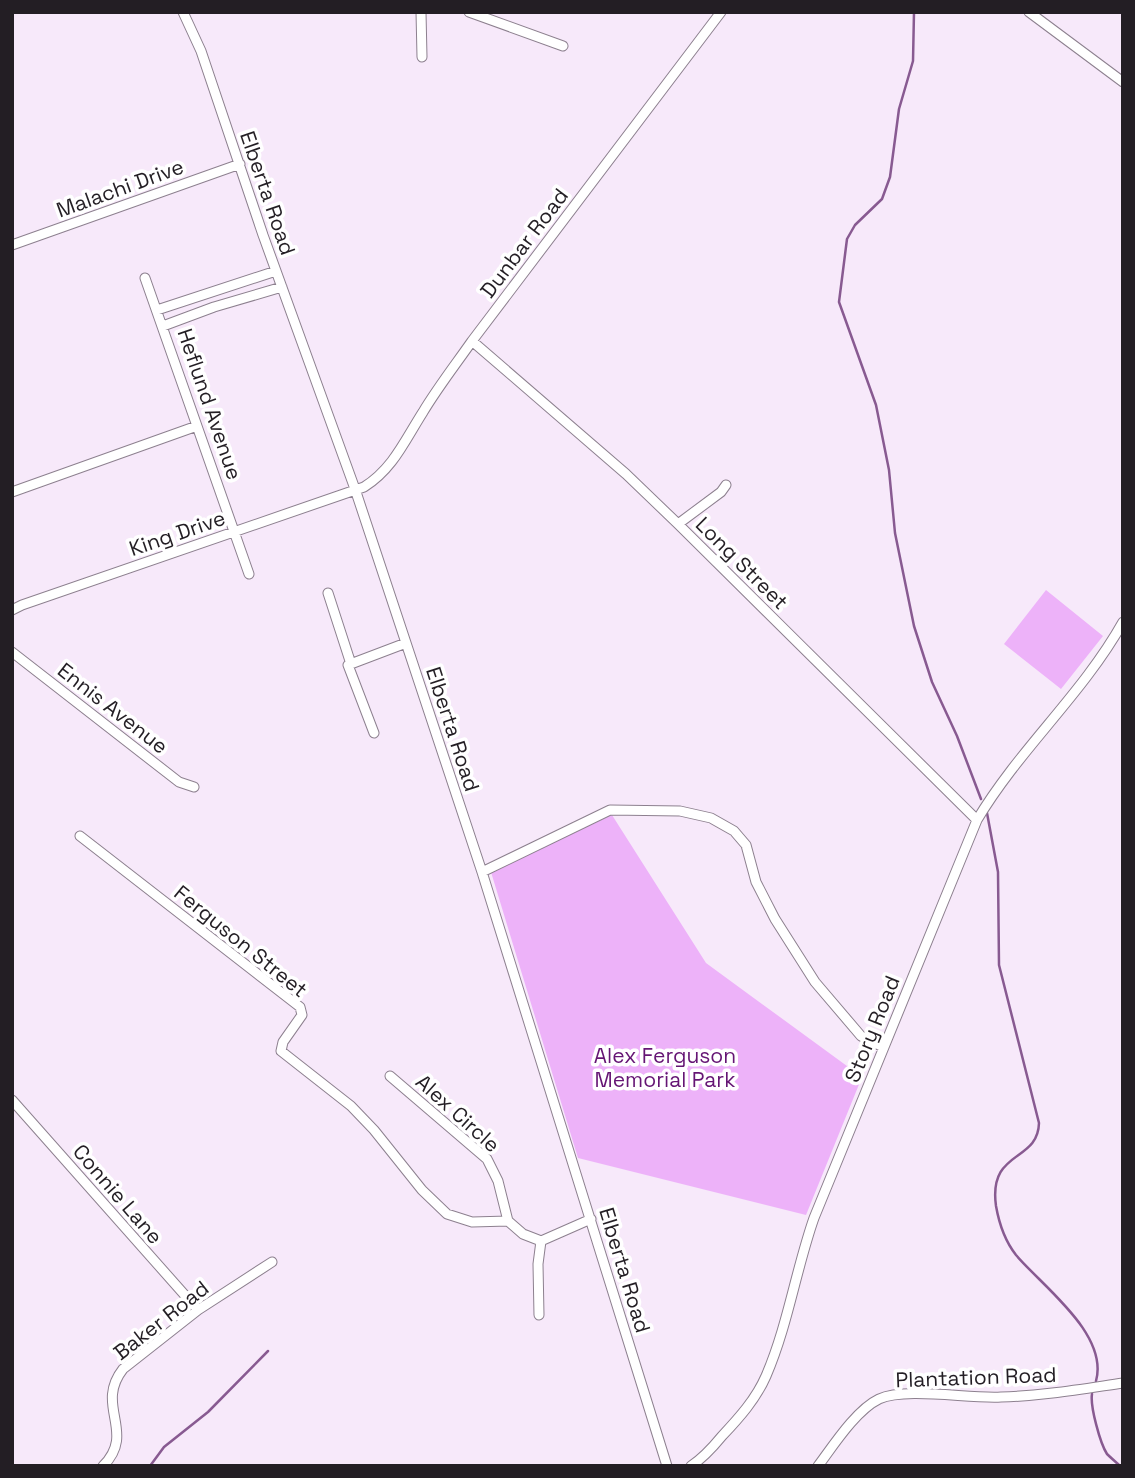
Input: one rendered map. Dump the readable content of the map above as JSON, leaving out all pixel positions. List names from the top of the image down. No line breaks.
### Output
{"streets":{"street":["Malachi Drive","Elberta Road","Dunbar Road","Heflund Avenue","King Drive","Long Street","Ennis Avenue","Ferguson Street","Story Road","Alex Circle","Connie Lane","Baker Road","Plantation Road"]},"crossings":[["Malachi Drive","Elberta Road"],["Elberta Road","Dunbar Road"],["Elberta Road","Heflund Avenue"],["Elberta Road","King Drive"],["Dunbar Road","King Drive"],["Dunbar Road","Long Street"],["Heflund Avenue","King Drive"],["Long Street","Story Road"],["Ferguson Street","Alex Circle"],["Connie Lane","Baker Road"]],"parks":["Alex Ferguson Memorial Park"]}
